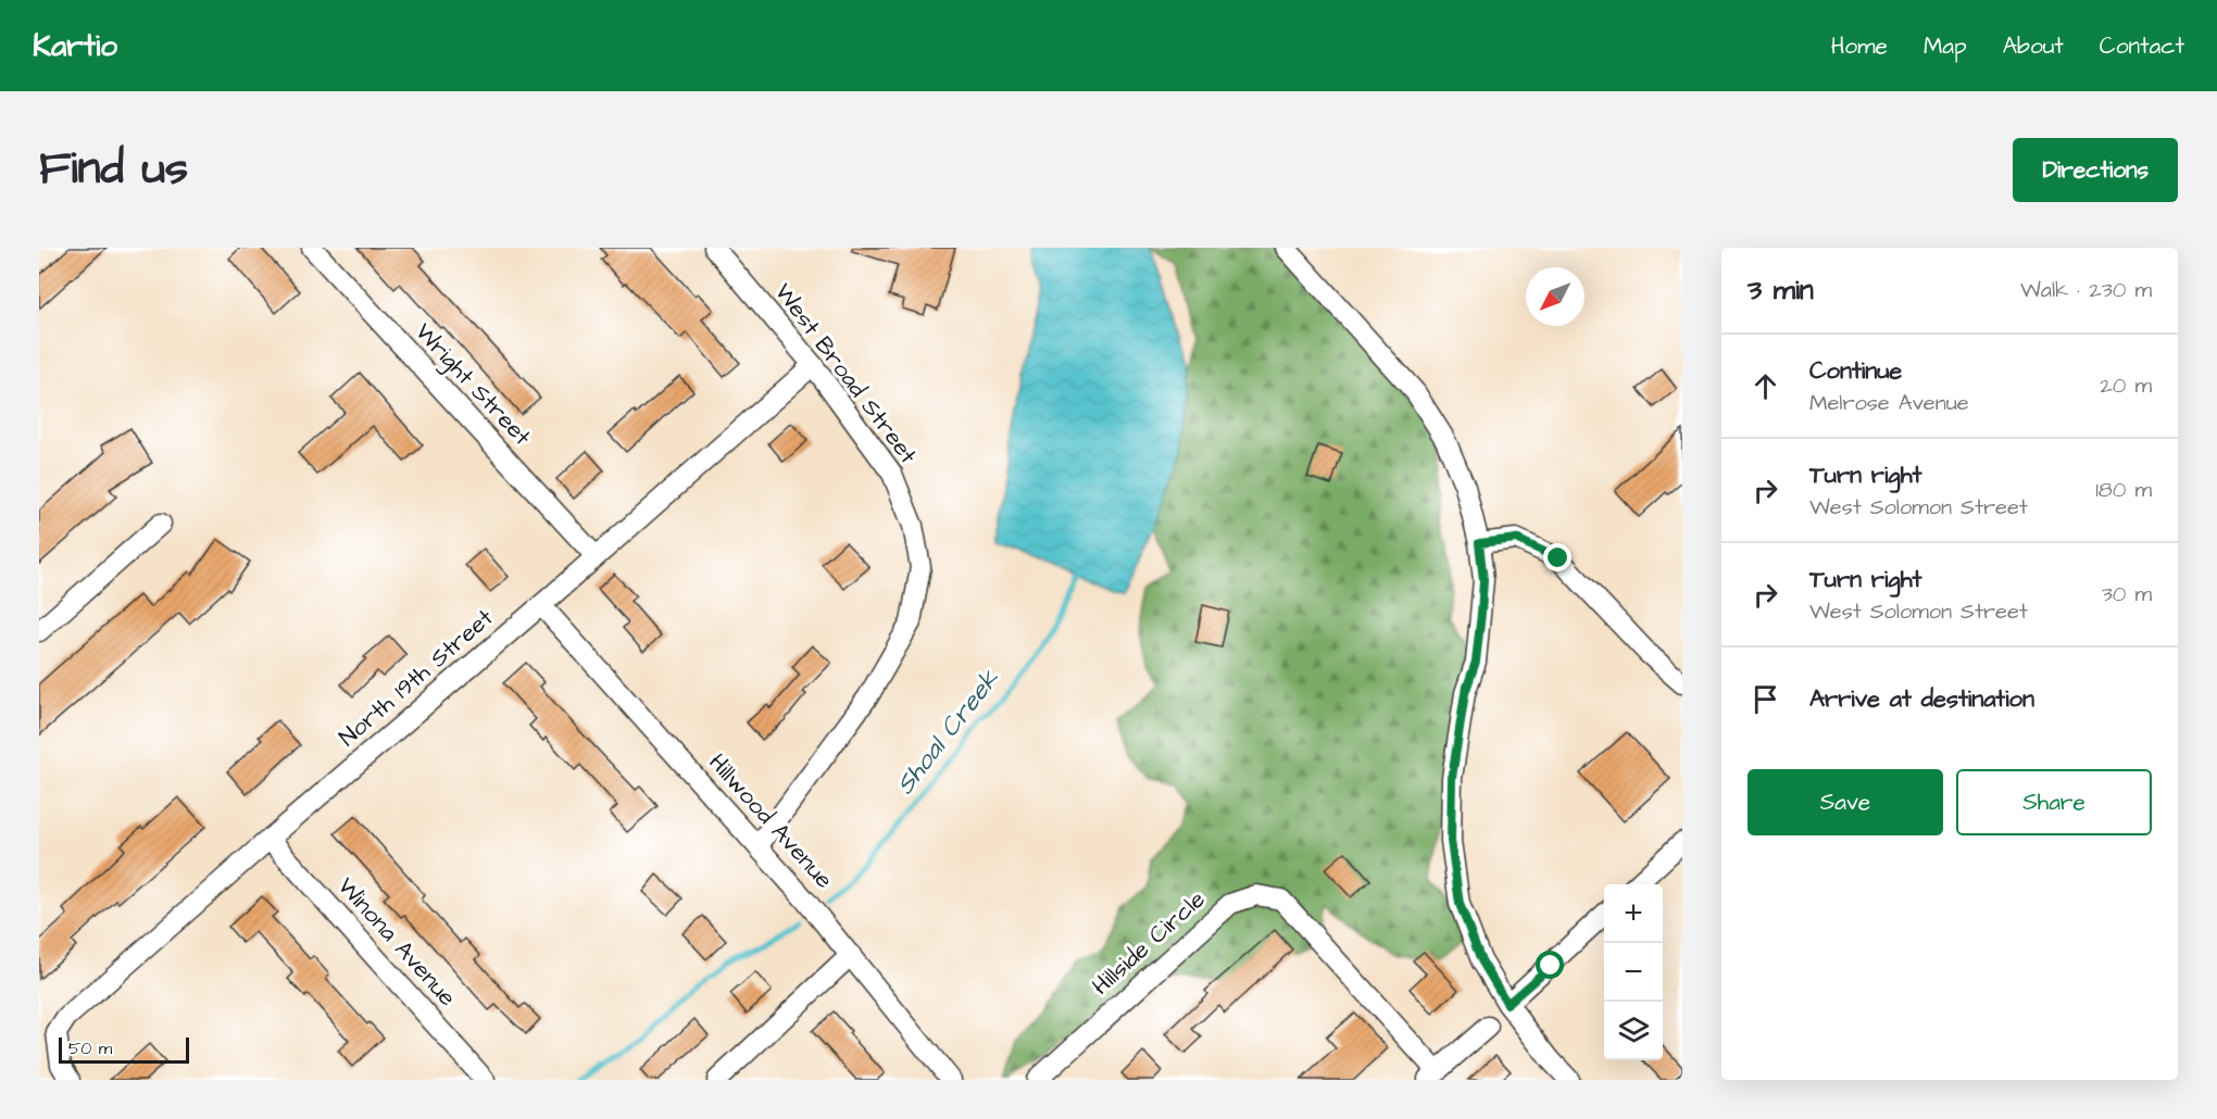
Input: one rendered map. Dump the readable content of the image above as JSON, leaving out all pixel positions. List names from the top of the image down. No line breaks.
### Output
{"streets":{"street":["West Broad Street","Wright Street","North 19th Street","Hillwood Avenue","Winona Avenue","Hillside Circle"]},"crossings":[["West Broad Street","North 19th Street"],["West Broad Street","Hillwood Avenue"],["Wright Street","North 19th Street"],["North 19th Street","Hillwood Avenue"],["North 19th Street","Winona Avenue"]],"water":["Shoal Creek"],"scale_bar":"50 m","north":"bottom left","page":{"header":"Kartio","nav":["Home","Map","About","Contact"],"title":"Find us","buttons":["Directions",["Save","Share"]],"heading":["3 min","Walk · 230 m"],"list":[["Continue","Melrose Avenue","20 m"],["Turn right","West Solomon Street","180 m"],["Turn right","West Solomon Street","30 m"],"Arrive at destination"],"map_buttons":["+","−"],"scale":"50 m"}}
